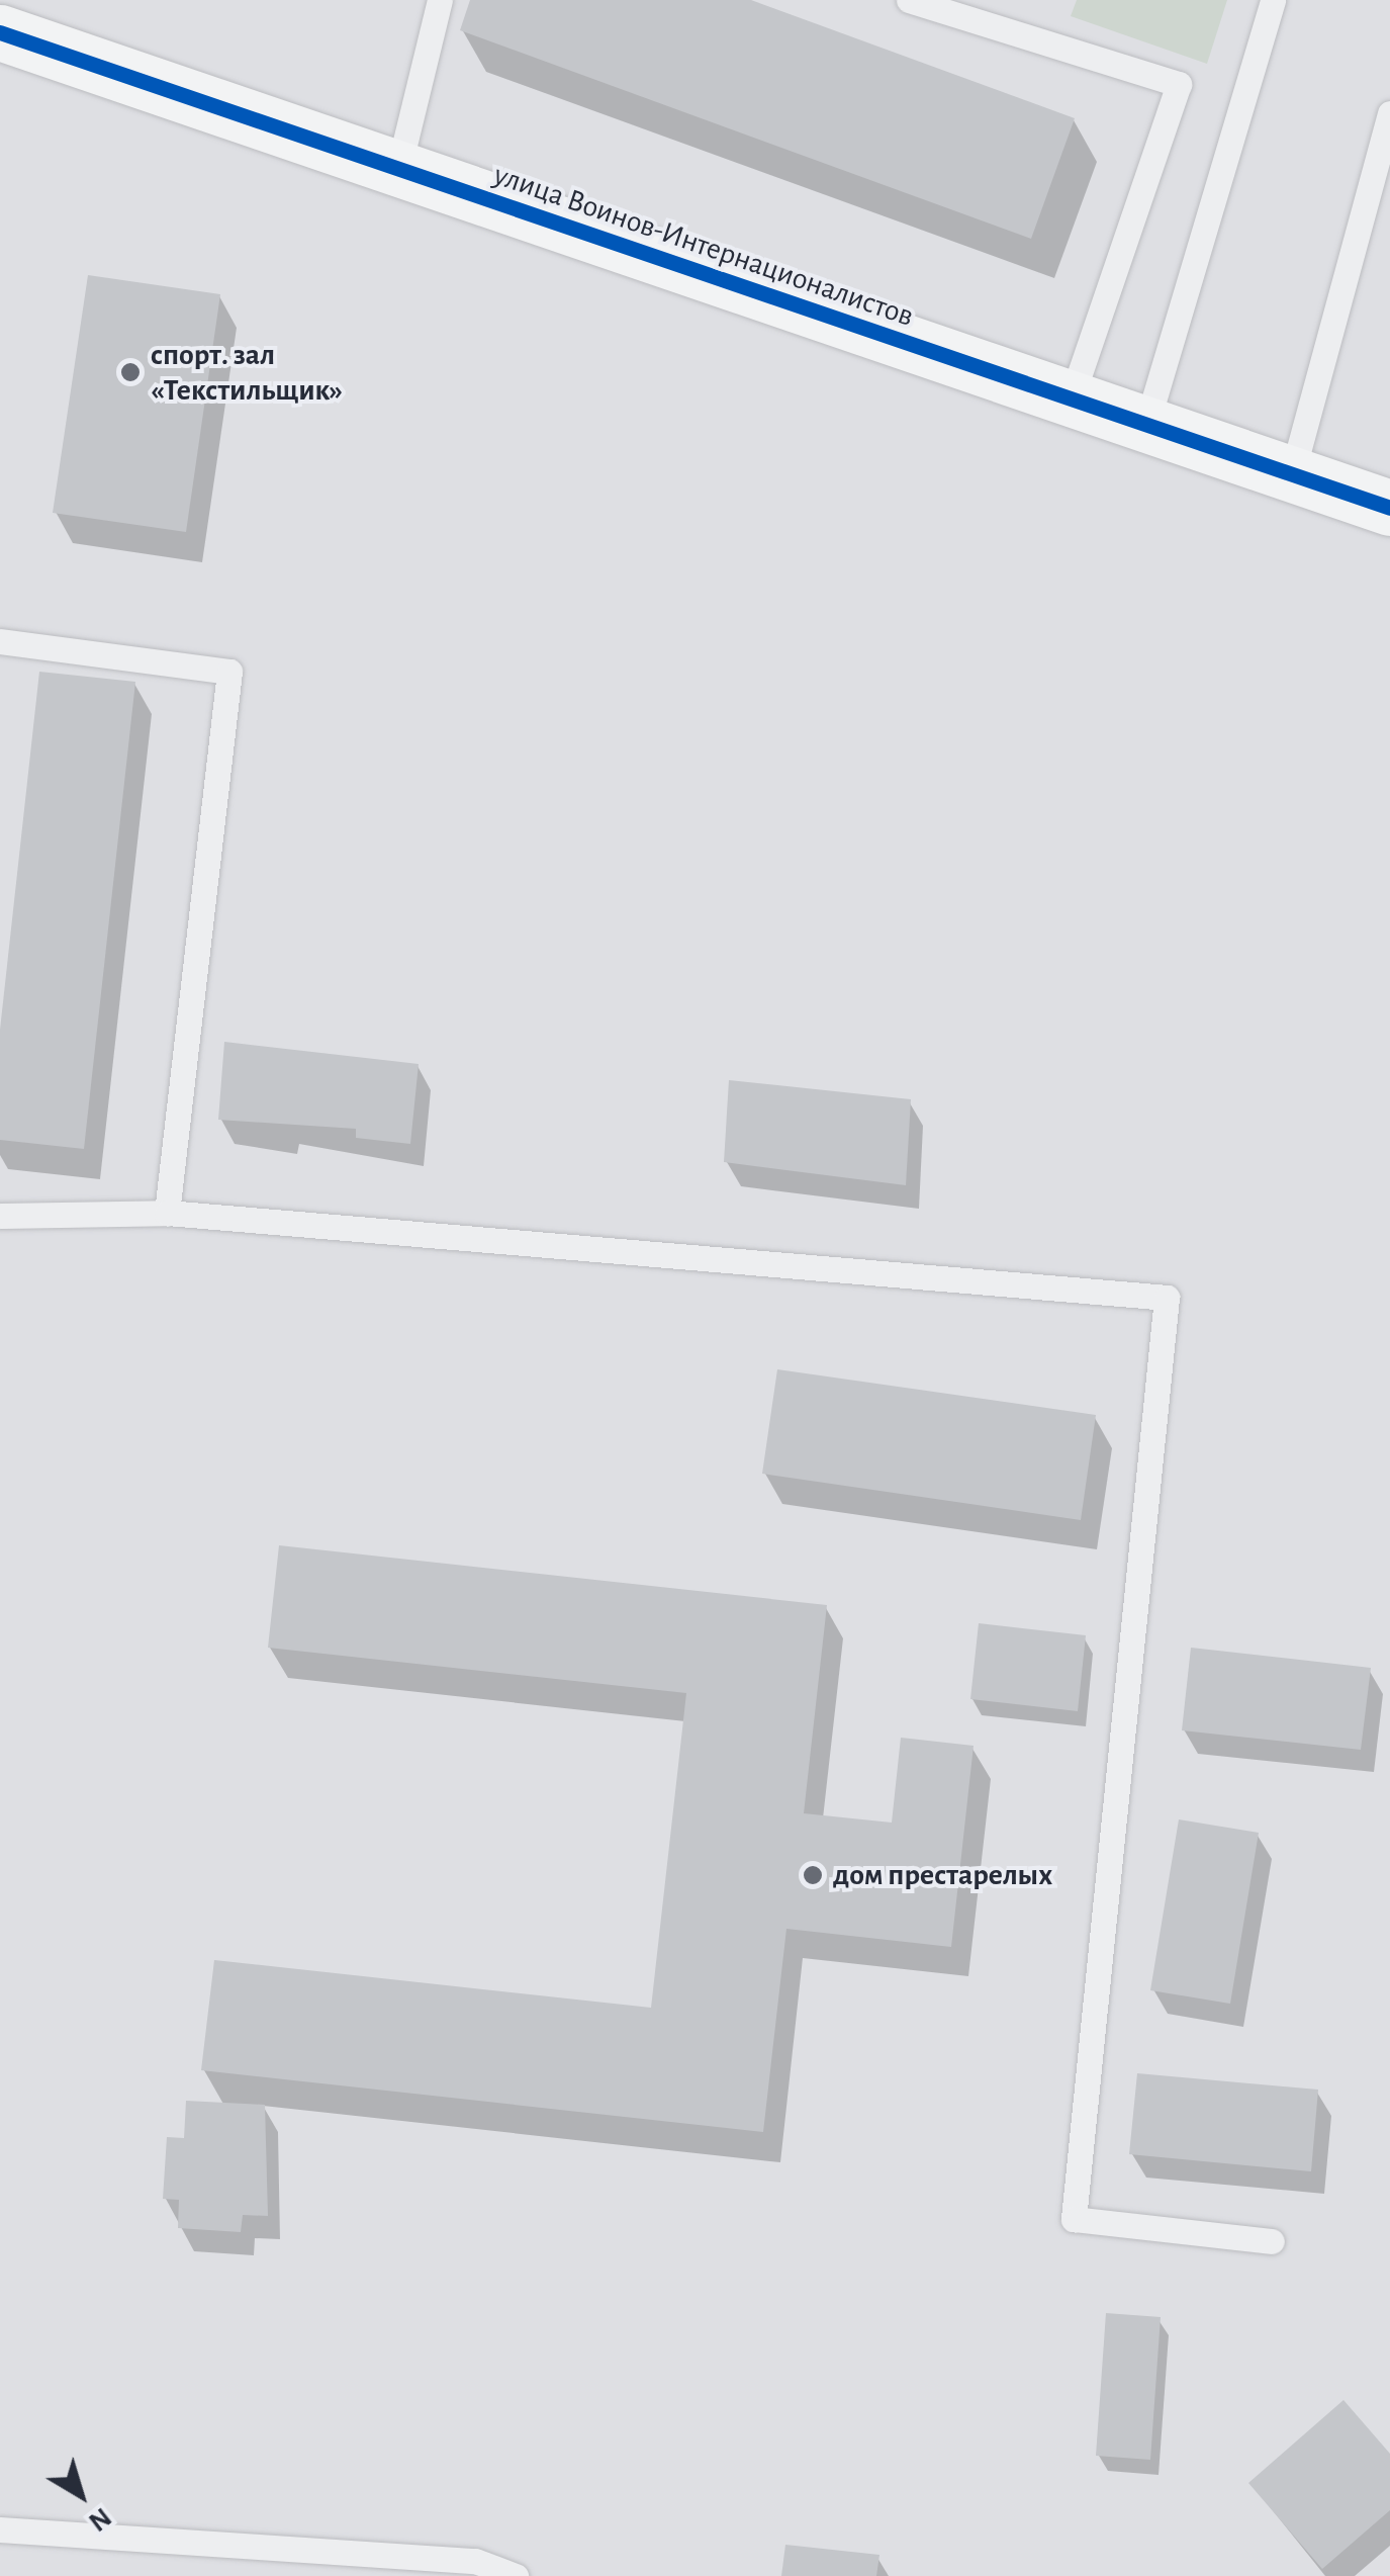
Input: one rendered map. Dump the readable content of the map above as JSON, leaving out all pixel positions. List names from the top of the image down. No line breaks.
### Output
{"streets":{"street":["улица Воинов-Интернационалистов"]},"places":["спорт. зал «Текстильщик»","дом престарелых"],"north":"bottom right"}
